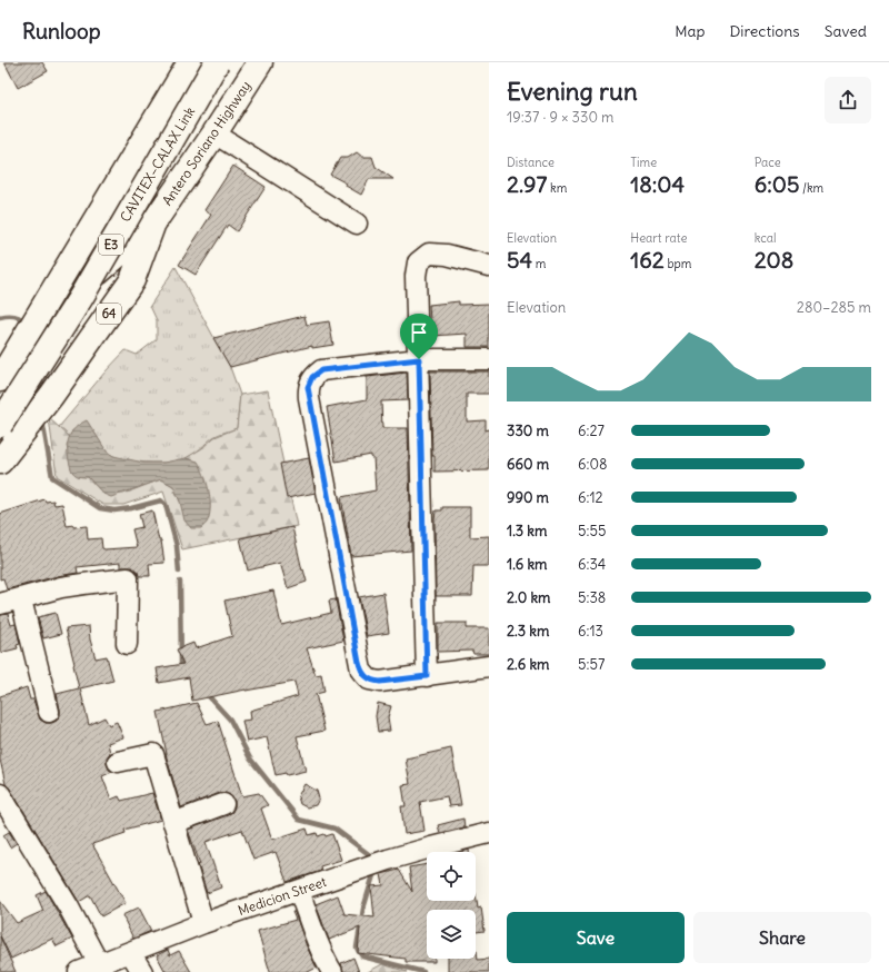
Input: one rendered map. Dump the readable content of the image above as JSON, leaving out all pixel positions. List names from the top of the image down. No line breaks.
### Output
{"streets":{"main road":["Antero Soriano Highway","CAVITEX–CALAX Link","E3","64"],"street":["Medicion Street"]},"crossings":[["Antero Soriano Highway","CAVITEX–CALAX Link"]],"page":{"header":"Runloop","nav":["Map","Directions","Saved"],"heading":["Evening run","19:37 · 9 × 330 m"],"stats":[["Distance","2.97 km"],["Time","18:04"],["Pace","6:05 /km"],["Elevation","54 m"],["Heart rate","162 bpm"],["kcal","208"]],"chart":["Elevation","280–285 m"],"list":[{"name":"330 m","note":"6:27"},{"name":"660 m","note":"6:08"},{"name":"990 m","note":"6:12"},{"name":"1.3 km","note":"5:55"},{"name":"1.6 km","note":"6:34"},{"name":"2.0 km","note":"5:38"},{"name":"2.3 km","note":"6:13"},{"name":"2.6 km","note":"5:57"}],"buttons":["Save","Share"]}}
